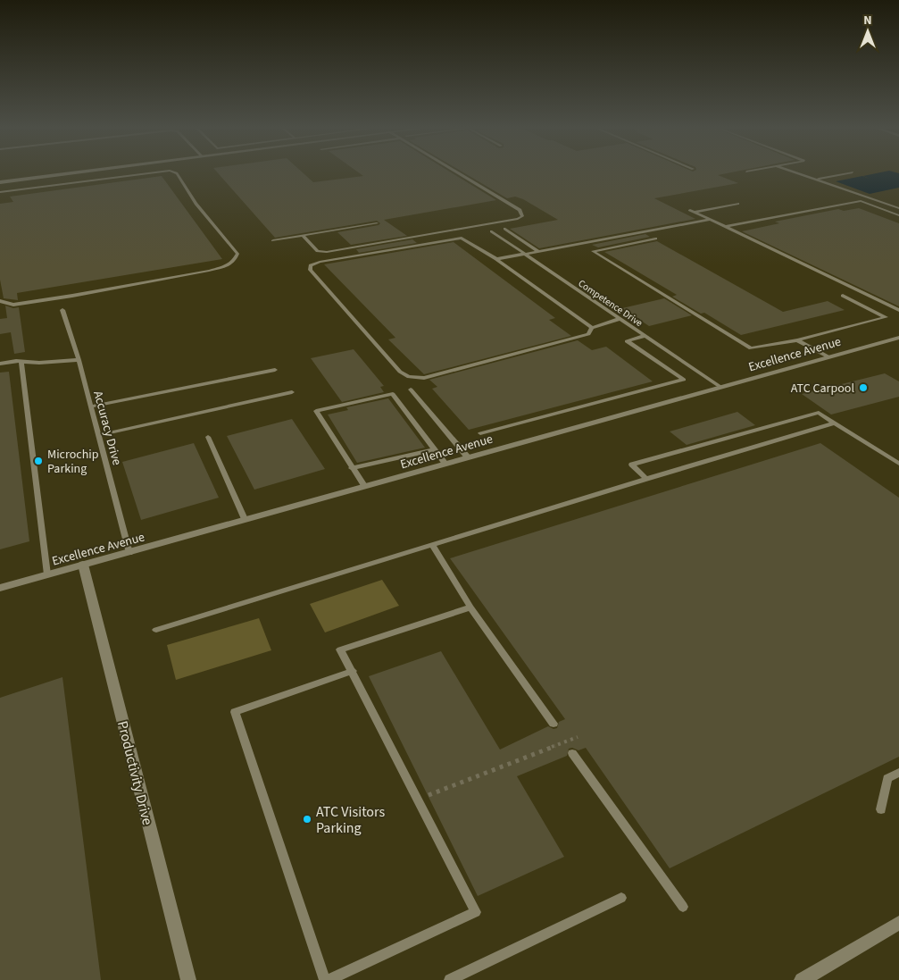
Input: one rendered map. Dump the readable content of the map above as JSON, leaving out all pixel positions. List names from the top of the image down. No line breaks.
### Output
{"streets":{"street":["Excellence Avenue","Productivity Drive"],"lane":["Competence Drive","Accuracy Drive"]},"crossings":[["Competence Drive","Excellence Avenue"],["Excellence Avenue","Accuracy Drive"],["Excellence Avenue","Productivity Drive"]],"places":["ATC Carpool","Microchip Parking","ATC Visitors Parking"],"north":"top"}
